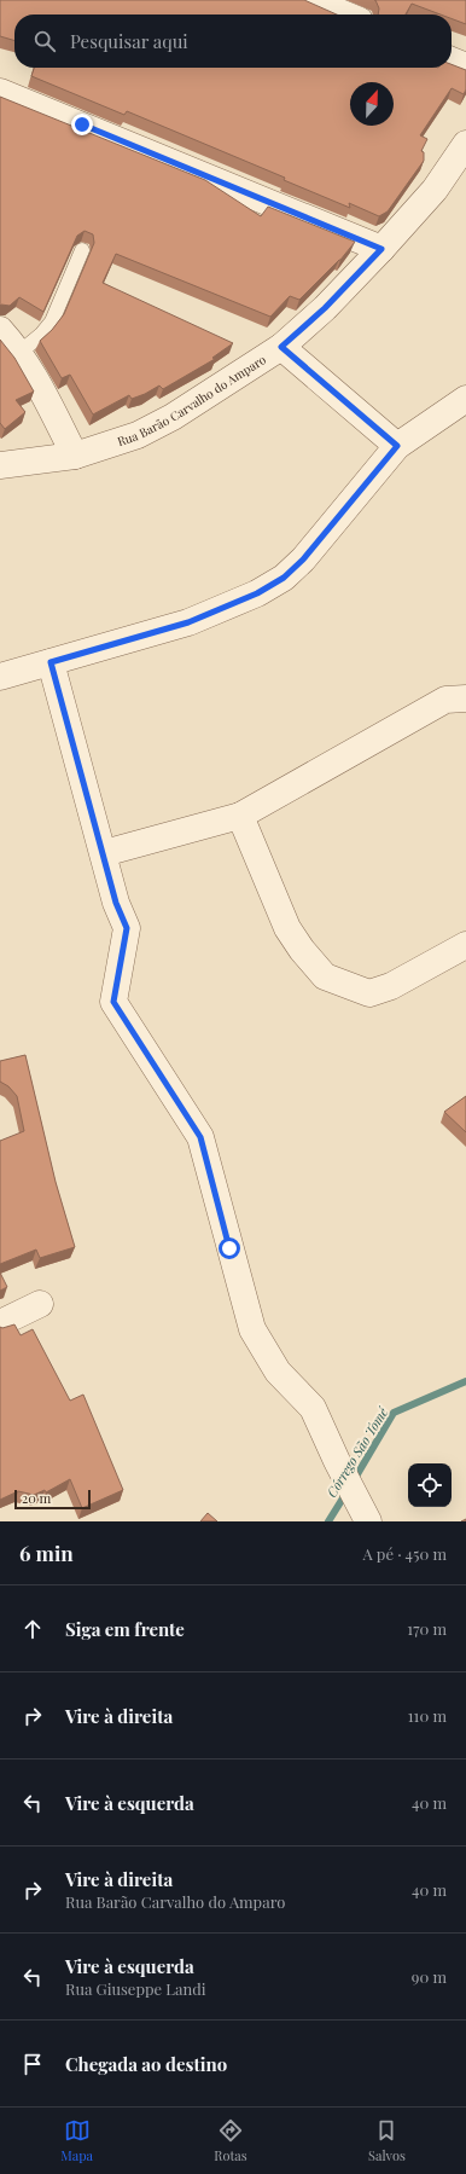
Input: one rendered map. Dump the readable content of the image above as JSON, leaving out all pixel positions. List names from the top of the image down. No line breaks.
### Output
{"streets":{"street":["Rua Barão Carvalho do Amparo"]},"water":["Córrego São Tomé"],"scale_bar":"20 m","north":"top","page":{"search":"Pesquisar aqui","scale":"20 m","heading":["6 min","A pé · 450 m"],"list":[["Siga em frente","170 m"],["Vire à direita","110 m"],["Vire à esquerda","40 m"],["Vire à direita","Rua Barão Carvalho do Amparo","40 m"],["Vire à esquerda","Rua Giuseppe Landi","90 m"],"Chegada ao destino"],"nav":["Mapa","Rotas","Salvos"]}}
